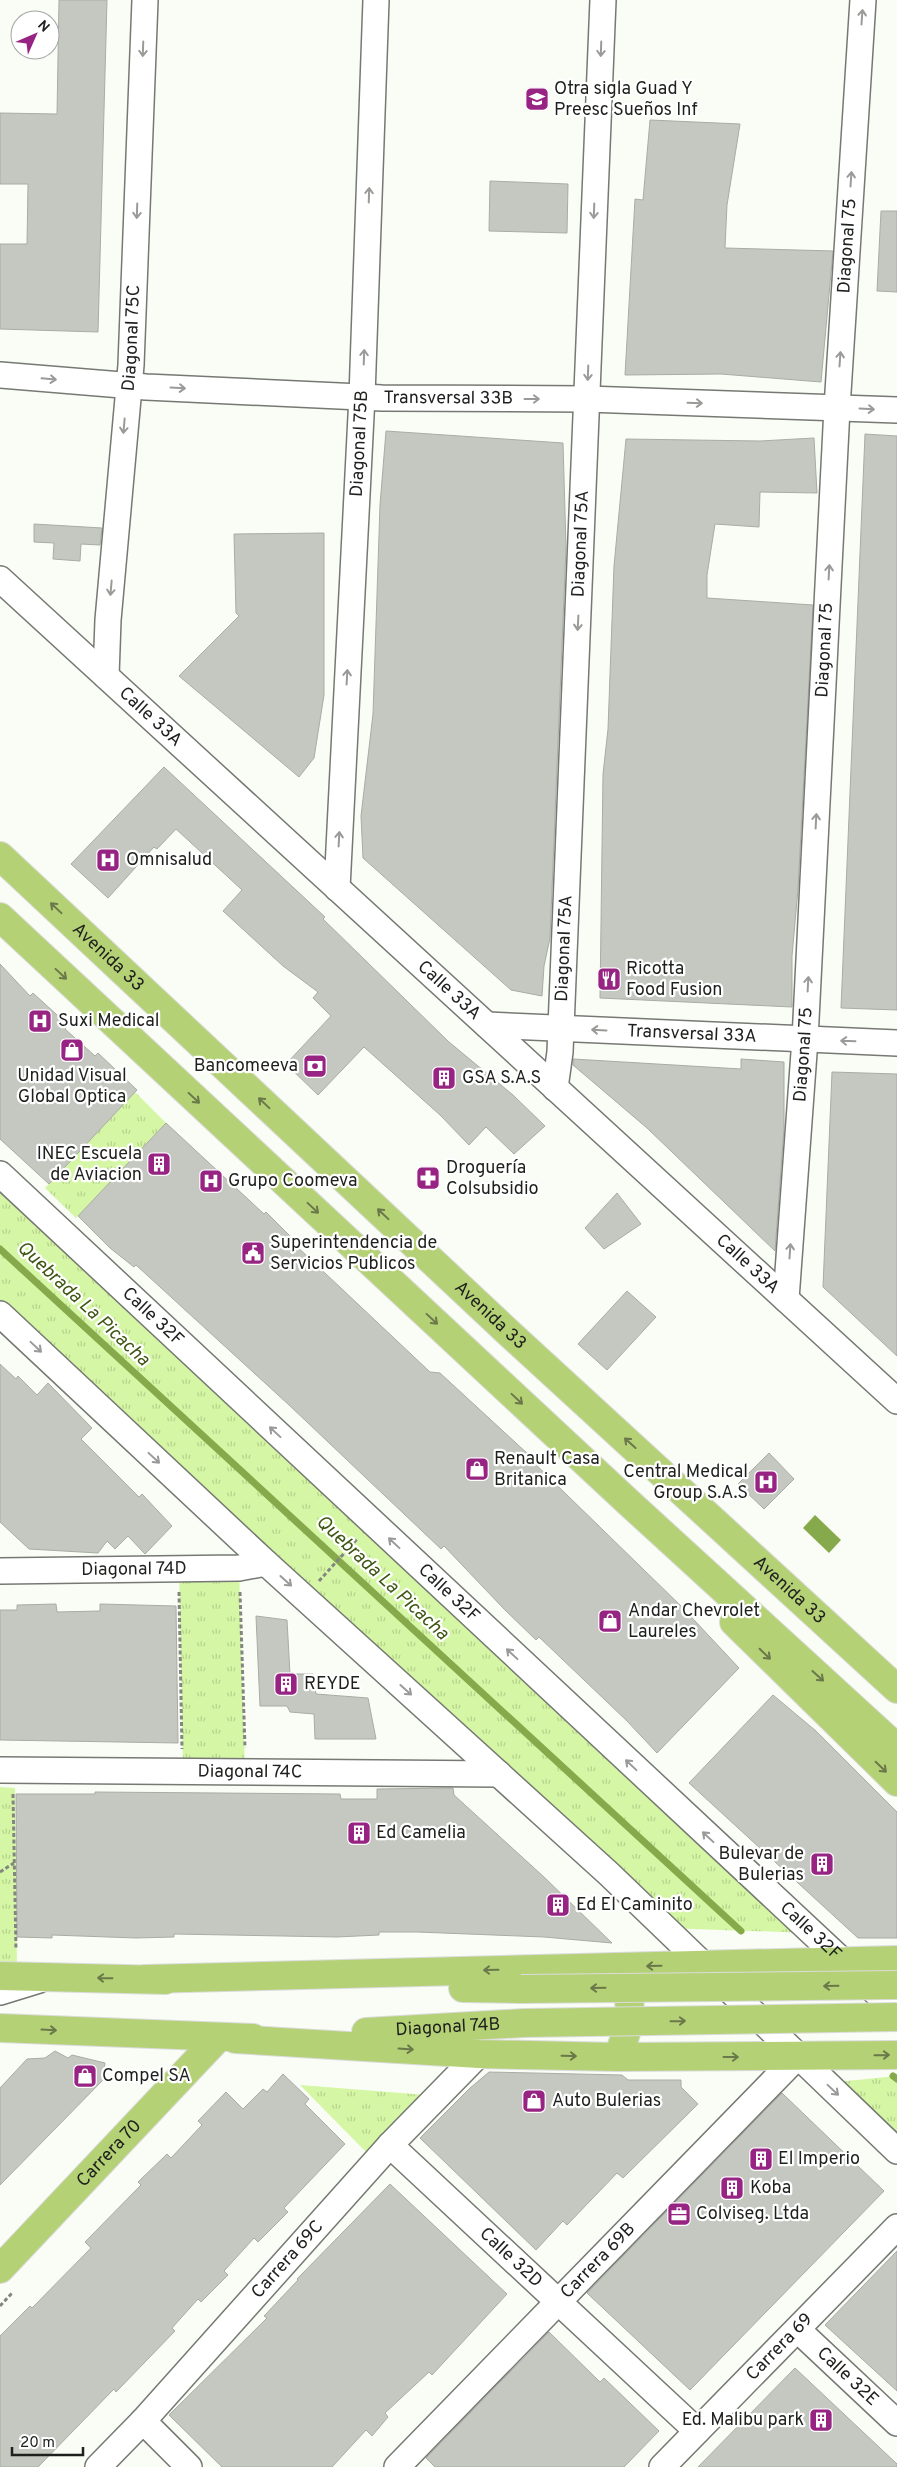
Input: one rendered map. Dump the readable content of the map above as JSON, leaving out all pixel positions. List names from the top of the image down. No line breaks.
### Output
{"streets":{"main road":["Avenida 33","Diagonal 74B","Carrera 70"],"street":["Diagonal 75","Diagonal 75C","Transversal 33B","Diagonal 75B","Diagonal 75A","Calle 33A","Transversal 33A","Calle 32F","Diagonal 74D","Diagonal 74C","Calle 32D","Carrera 69C","Carrera 69B","Carrera 69","Calle 32E"]},"crossings":[["Diagonal 75","Transversal 33B"],["Diagonal 75","Calle 33A"],["Diagonal 75","Transversal 33A"],["Diagonal 75C","Transversal 33B"],["Diagonal 75C","Calle 33A"],["Transversal 33B","Diagonal 75B"],["Transversal 33B","Diagonal 75A"],["Diagonal 75B","Calle 33A"],["Diagonal 75A","Calle 33A"],["Diagonal 75A","Transversal 33A"],["Calle 33A","Transversal 33A"],["Diagonal 74B","Carrera 70"],["Calle 32D","Carrera 69C"],["Calle 32D","Carrera 69B"],["Calle 32D","Carrera 69"],["Carrera 69","Calle 32E"]],"one_way":["Diagonal 75","Diagonal 75C","Transversal 33B","Diagonal 75B","Diagonal 75A","Transversal 33A"],"water":["Quebrada La Picacha"],"places":{"school or university":["Otra sigla Guad Y Preesc Sueños Inf"],"hospital":["Omnisalud","Suxi Medical","Grupo Coomeva","Central Medical Group S.A.S"],"restaurant":["Ricotta Food Fusion"],"shop":["Unidad Visual Global Optica","Renault Casa Britanica","Andar Chevrolet Laureles","Compel SA","Auto Bulerias"],"bank":["Bancomeeva"],"building":["GSA S.A.S","INEC Escuela de Aviacion","REYDE","Ed Camelia","Bulevar de Bulerias","Ed El Caminito","El Imperio","Koba","Ed. Malibu park"],"pharmacy":["Droguería Colsubsidio"],"public building":["Superintendencia de Servicios Publicos"],"office":["Colviseg. Ltda"]},"scale_bar":"20 m","north":"top right"}
